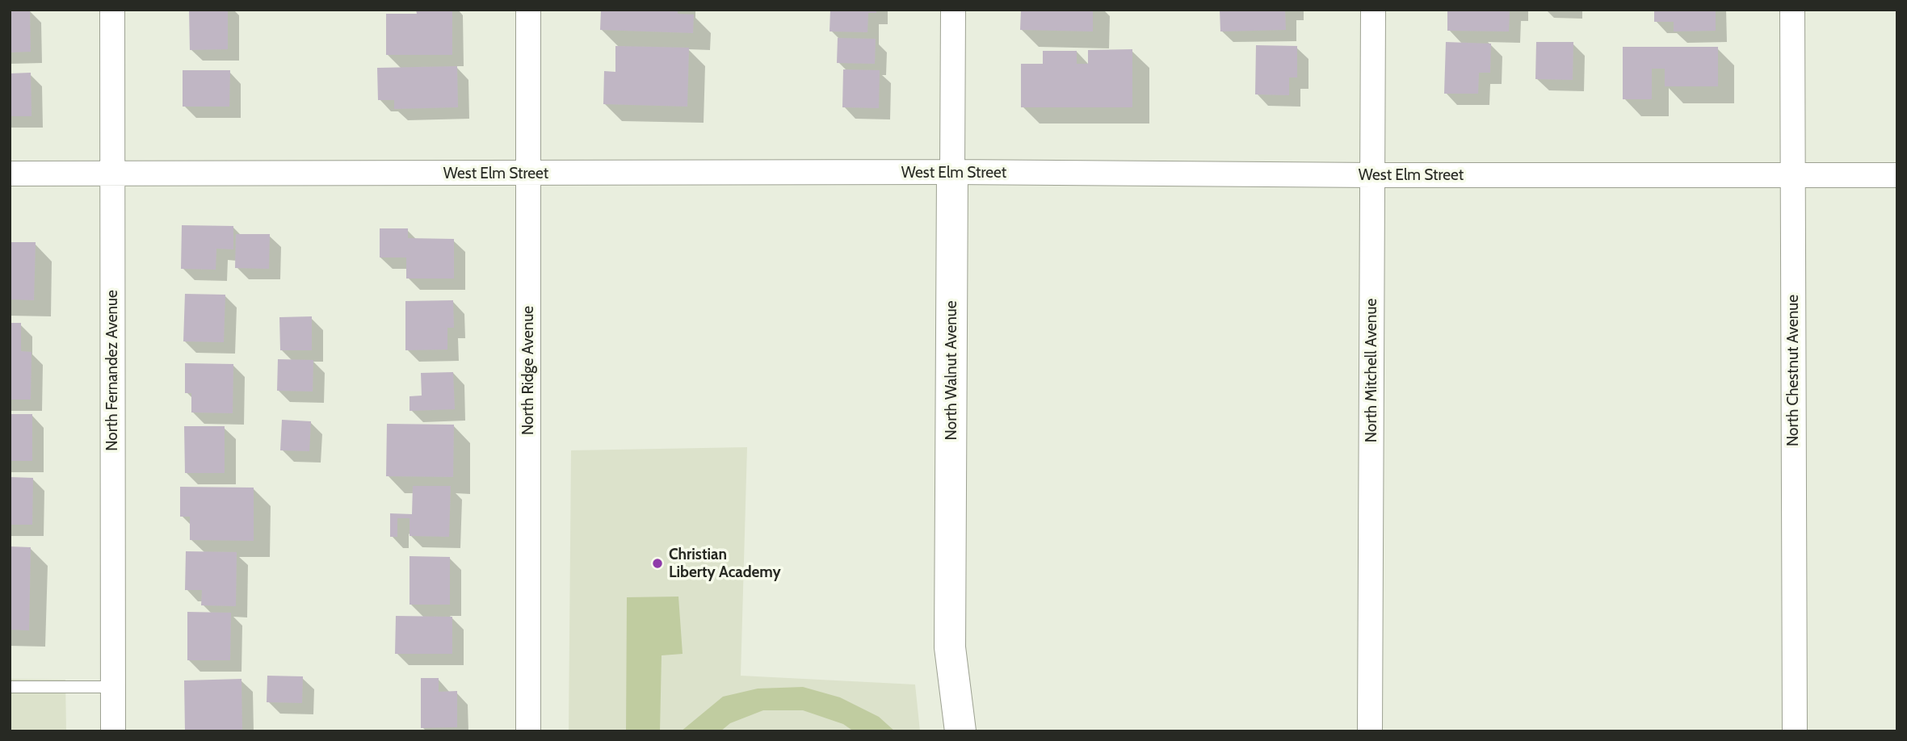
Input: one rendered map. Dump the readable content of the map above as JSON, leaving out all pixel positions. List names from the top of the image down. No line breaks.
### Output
{"streets":{"street":["West Elm Street","North Fernandez Avenue","North Ridge Avenue","North Walnut Avenue","North Mitchell Avenue","North Chestnut Avenue"]},"crossings":[["West Elm Street","North Fernandez Avenue"],["West Elm Street","North Ridge Avenue"],["West Elm Street","North Walnut Avenue"],["West Elm Street","North Mitchell Avenue"],["West Elm Street","North Chestnut Avenue"]],"places":["Christian Liberty Academy"]}
